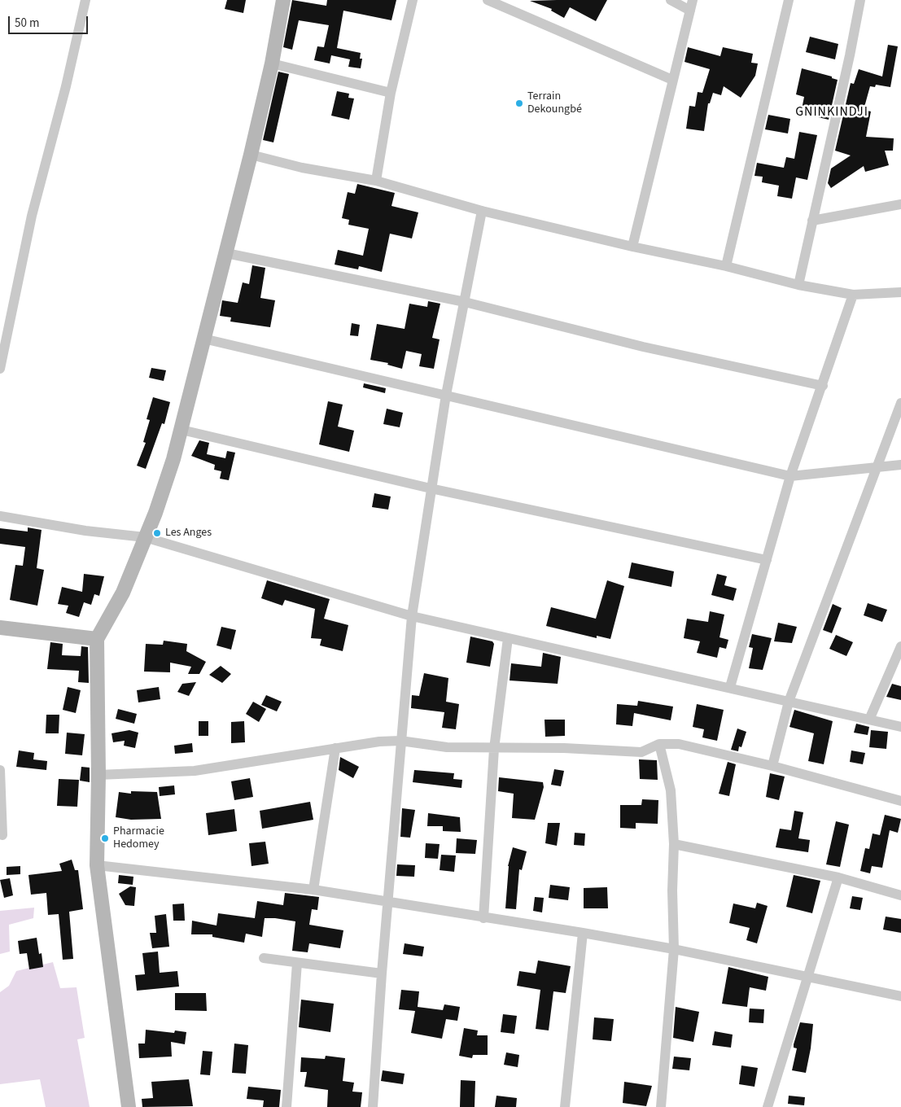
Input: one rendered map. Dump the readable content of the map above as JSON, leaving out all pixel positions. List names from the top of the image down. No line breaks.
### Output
{"districts":["GNINKINDJI"],"places":["Terrain Dekoungbé","Les Anges","Pharmacie Hedomey"],"scale_bar":"50 m"}
